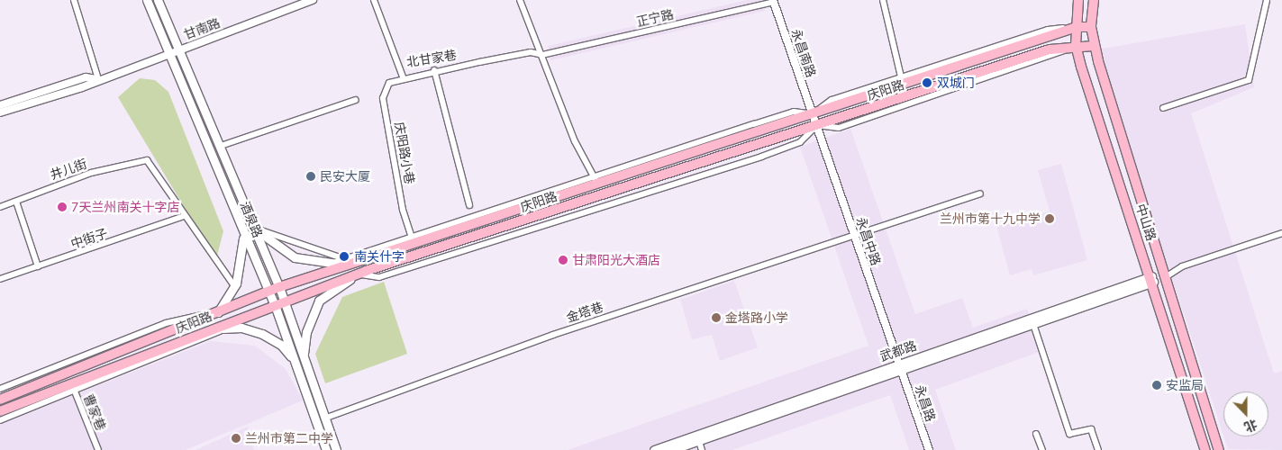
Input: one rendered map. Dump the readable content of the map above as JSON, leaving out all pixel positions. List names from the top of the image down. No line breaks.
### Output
{"streets":{"main road":["庆阳路","酒泉路","中山路","武都路"],"street":["正宁路","甘南路","永昌南路","北甘家巷","庆阳路小巷","井儿街","中街子","永昌中路","金塔巷","永昌路","曹家巷"]},"crossings":[["正宁路","永昌南路"],["正宁路","北甘家巷"],["甘南路","酒泉路"],["永昌南路","庆阳路"],["北甘家巷","庆阳路小巷"],["庆阳路","庆阳路小巷"],["庆阳路","酒泉路"],["庆阳路","中山路"],["庆阳路","永昌中路"],["庆阳路","曹家巷"],["井儿街","中街子"],["酒泉路","金塔巷"],["中山路","武都路"],["永昌中路","金塔巷"],["永昌中路","武都路"],["永昌中路","永昌路"],["武都路","永昌路"]],"places":["双城门","民安大厦","7天兰州南关十字店","兰州市第十九中学","南关什字","甘肃阳光大酒店","金塔路小学","安监局","兰州市第二中学"],"north":"bottom"}
